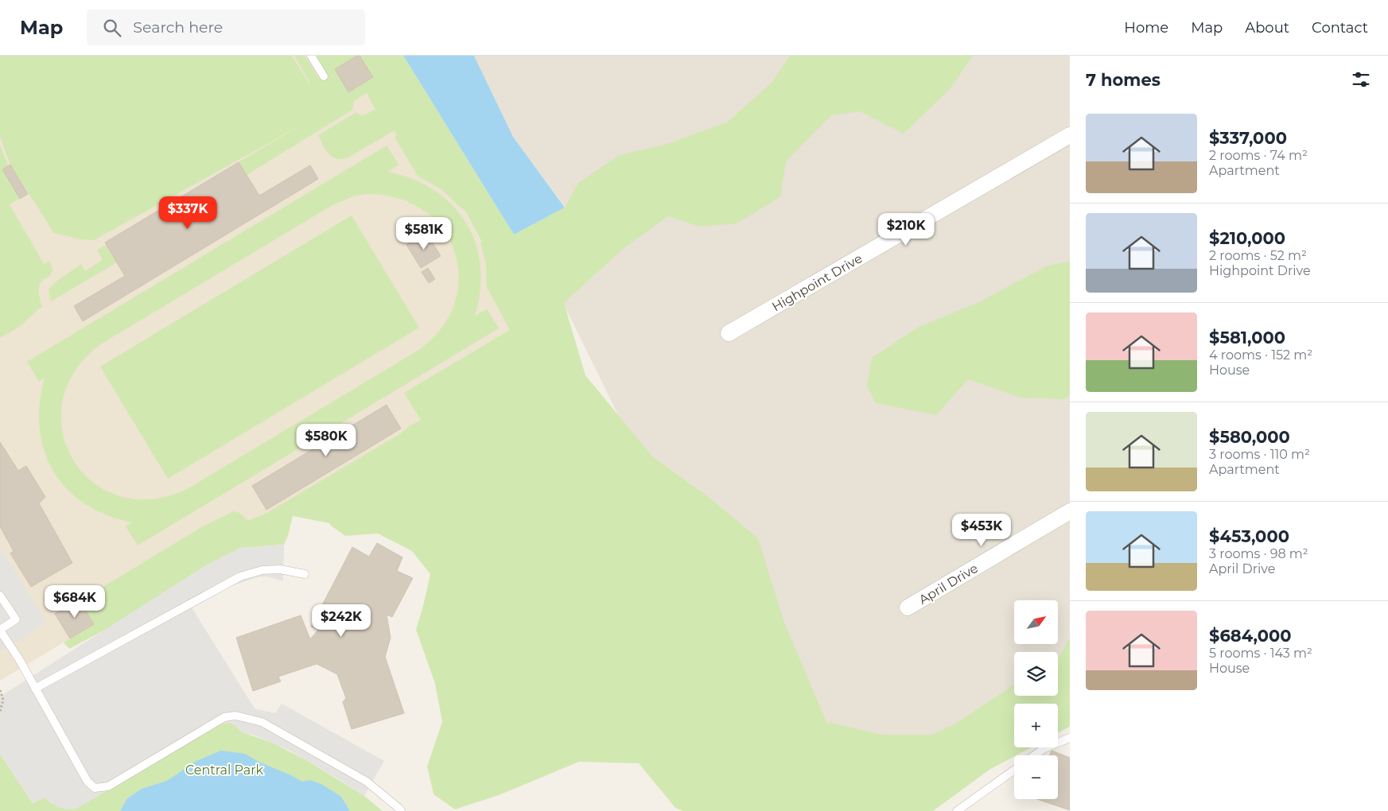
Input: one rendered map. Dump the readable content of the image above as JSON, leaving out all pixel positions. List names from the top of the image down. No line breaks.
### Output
{"streets":{"street":["Highpoint Drive","April Drive"]},"parks":["Central Park"],"north":"top right","page":{"header":"Map","search":"Search here","nav":["Home","Map","About","Contact"],"heading":"7 homes","list":[{"name":"$337,000","note":"2 rooms · 74 m² · Apartment"},{"name":"$210,000","note":"2 rooms · 52 m² · Highpoint Drive"},{"name":"$581,000","note":"4 rooms · 152 m² · House"},{"name":"$580,000","note":"3 rooms · 110 m² · Apartment"},{"name":"$453,000","note":"3 rooms · 98 m² · April Drive"},{"name":"$684,000","note":"5 rooms · 143 m² · House"}],"price":["$337K","$210K","$581K","$580K","$453K","$684K","$242K"],"map_buttons":["+","−"]}}
